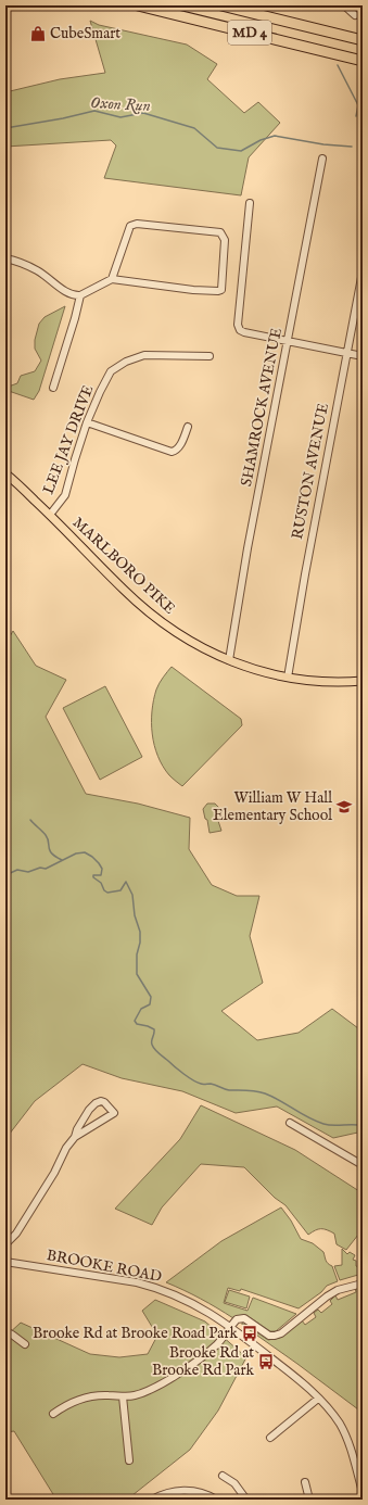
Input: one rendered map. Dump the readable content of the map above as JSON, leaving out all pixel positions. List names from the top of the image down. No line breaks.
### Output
{"streets":{"highway":["MD 4"],"main road":["MARLBORO PIKE"],"street":["SHAMROCK AVENUE","LEE JAY DRIVE","RUSTON AVENUE","BROOKE ROAD"]},"crossings":[["SHAMROCK AVENUE","MARLBORO PIKE"],["LEE JAY DRIVE","MARLBORO PIKE"],["RUSTON AVENUE","MARLBORO PIKE"]],"water":["Oxon Run"],"places":{"shop":["CubeSmart"],"school or university":["William W Hall Elementary School"],"bus stop":["Brooke Rd at Brooke Road Park","Brooke Rd at Brooke Rd Park"]}}
